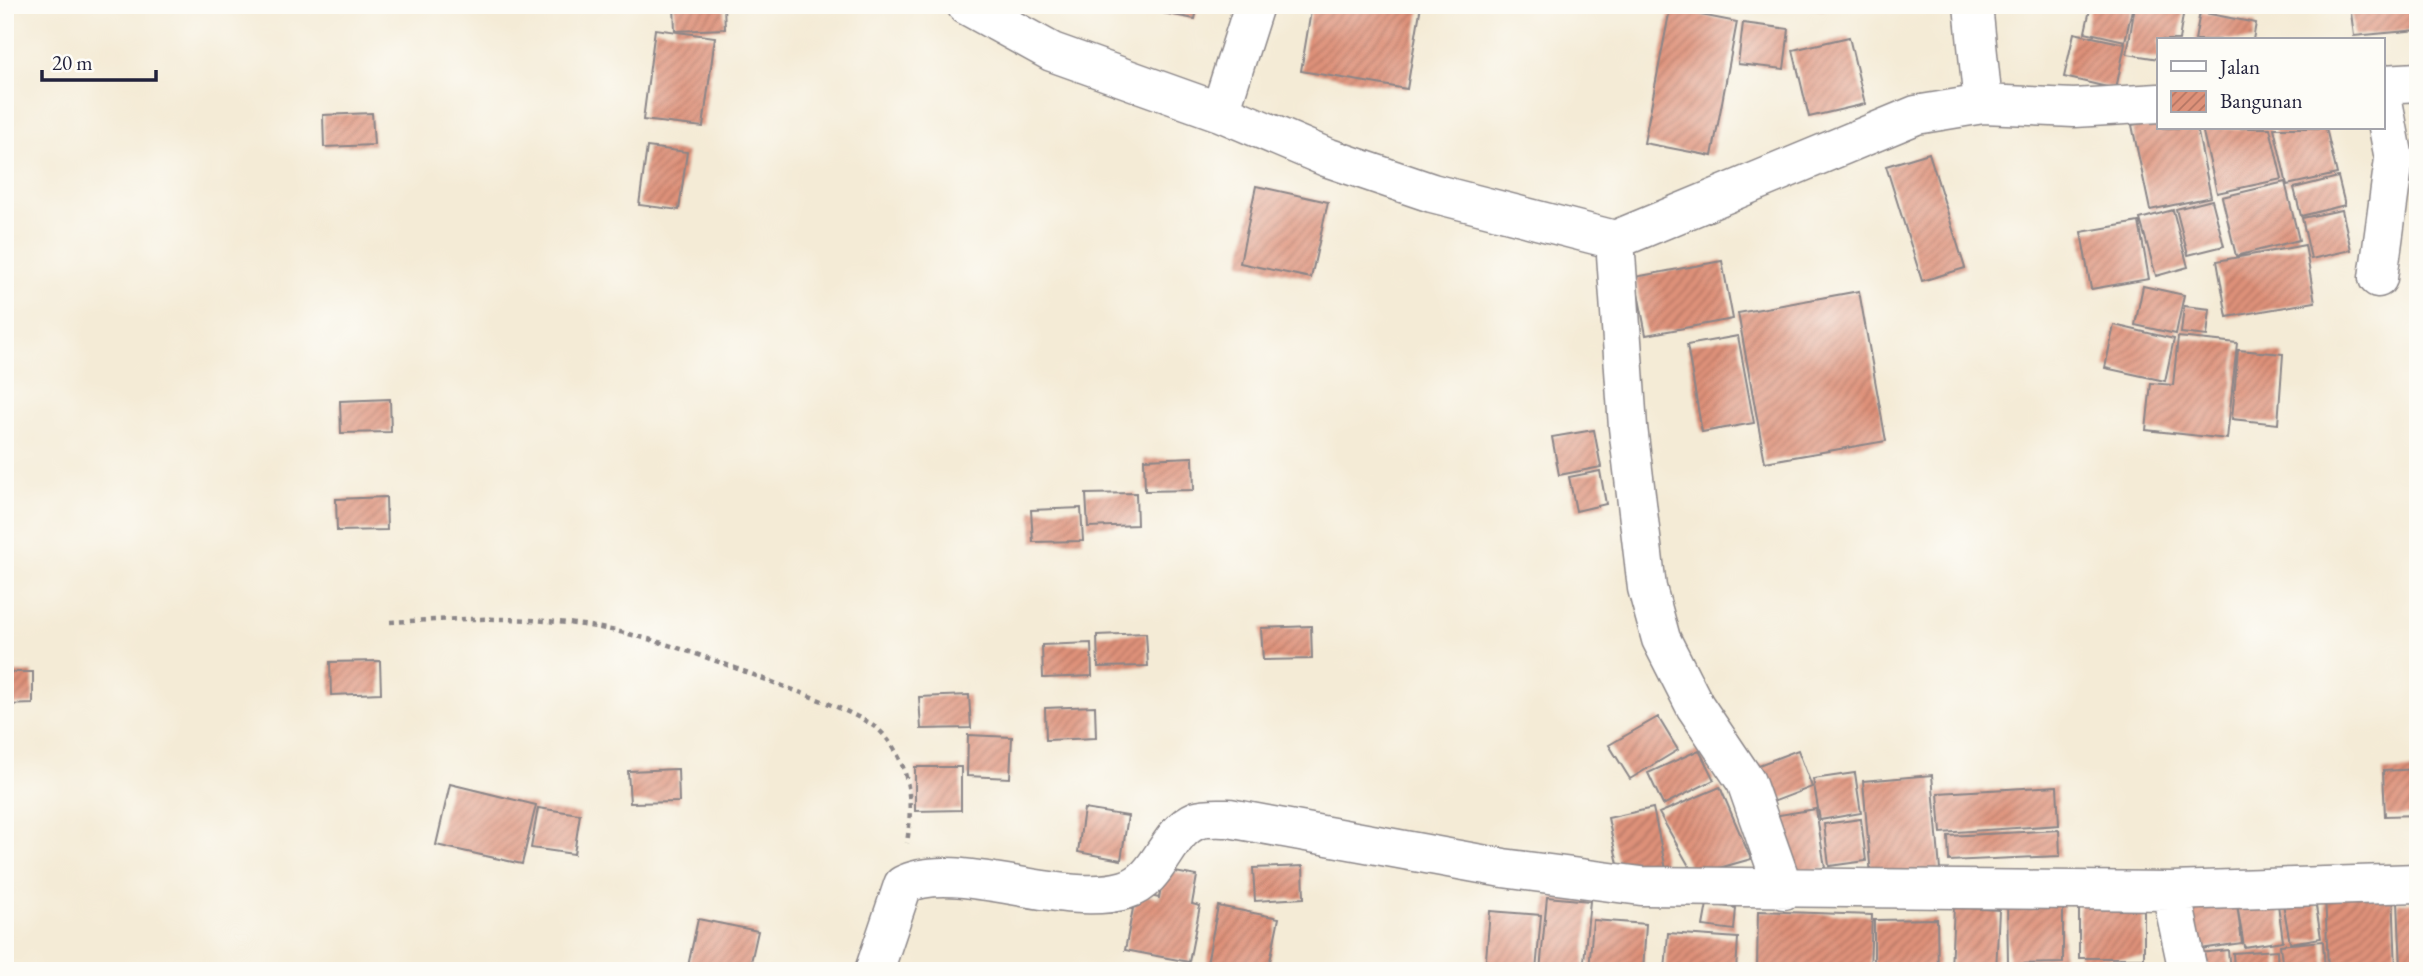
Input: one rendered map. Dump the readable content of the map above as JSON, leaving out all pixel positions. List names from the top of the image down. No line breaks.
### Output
{"legend":["Jalan","Bangunan"],"scale_bar":"20 m"}
